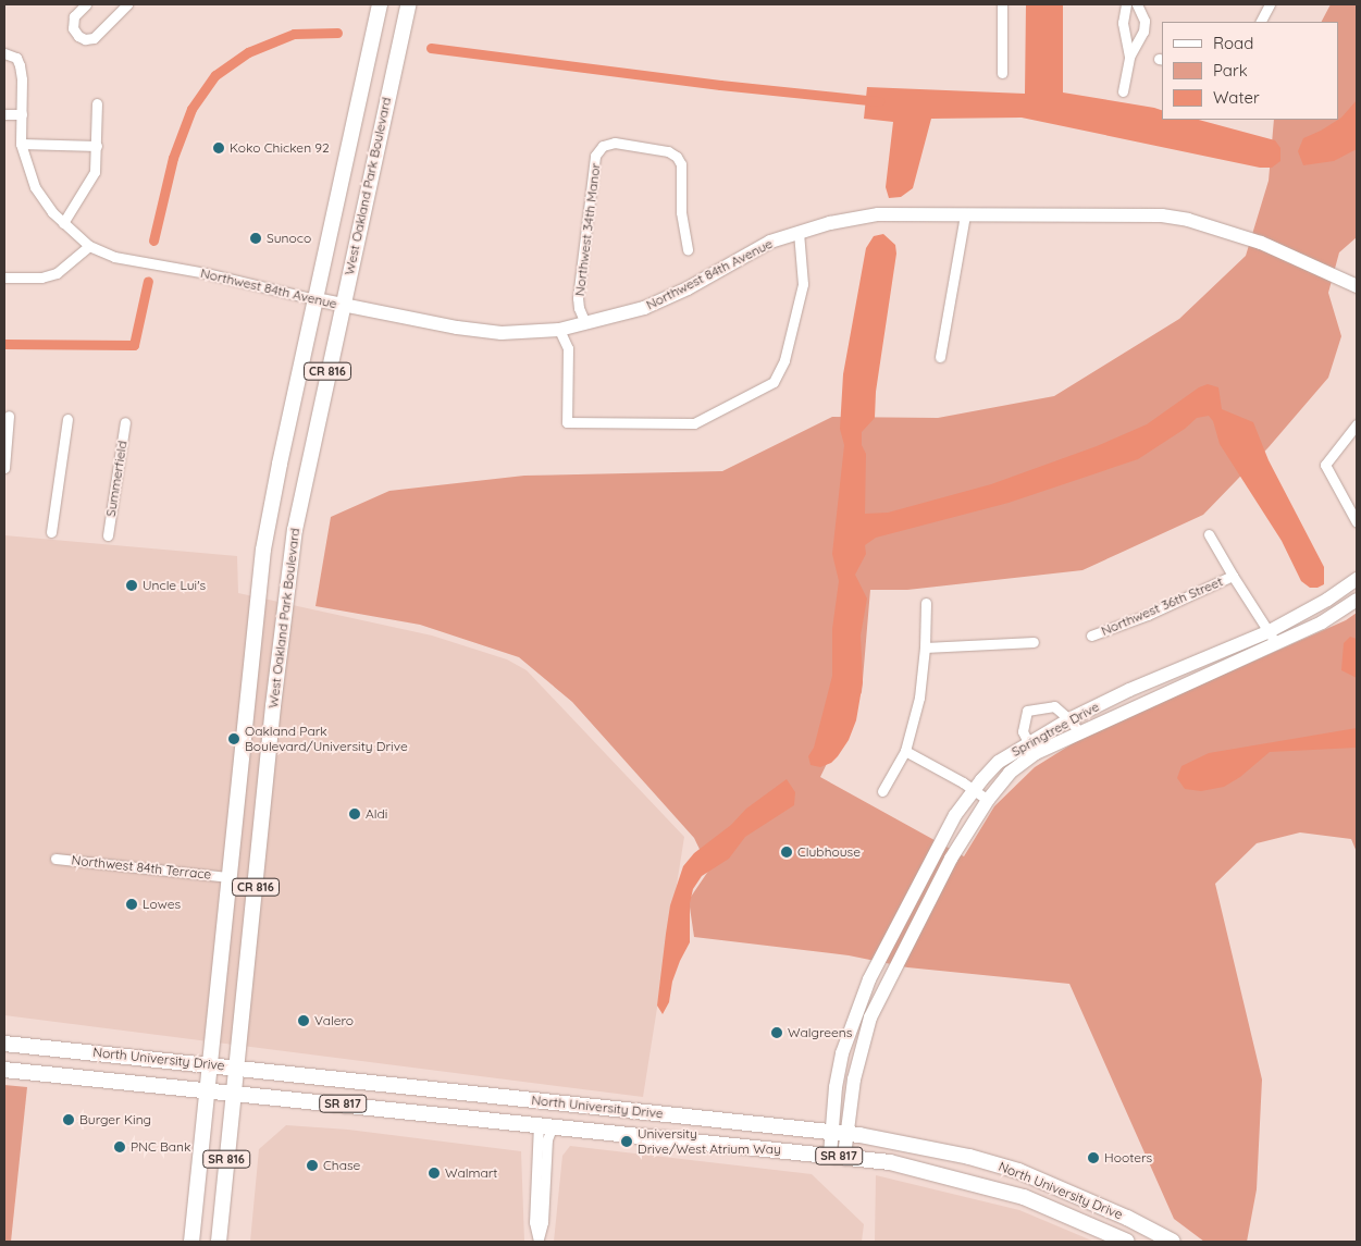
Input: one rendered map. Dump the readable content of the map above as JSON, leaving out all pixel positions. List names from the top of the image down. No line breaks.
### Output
{"streets":{"main road":["West Oakland Park Boulevard","CR 816","North University Drive","SR 817","SR 816"],"street":["Northwest 34th Manor","Northwest 84th Avenue","Summerfield","Northwest 36th Street","Springtree Drive","Northwest 84th Terrace"]},"crossings":[["West Oakland Park Boulevard","Northwest 84th Avenue"],["West Oakland Park Boulevard","Northwest 84th Terrace"],["West Oakland Park Boulevard","North University Drive"],["Northwest 34th Manor","Northwest 84th Avenue"],["Springtree Drive","North University Drive"]],"places":["Koko Chicken 92","Sunoco","Uncle Lui's","Oakland Park Boulevard/University Drive","Aldi","Clubhouse","Lowes","Valero","Walgreens","Burger King","University Drive/West Atrium Way","PNC Bank","Hooters","Chase","Walmart"],"legend":["Road","Park","Water"]}
